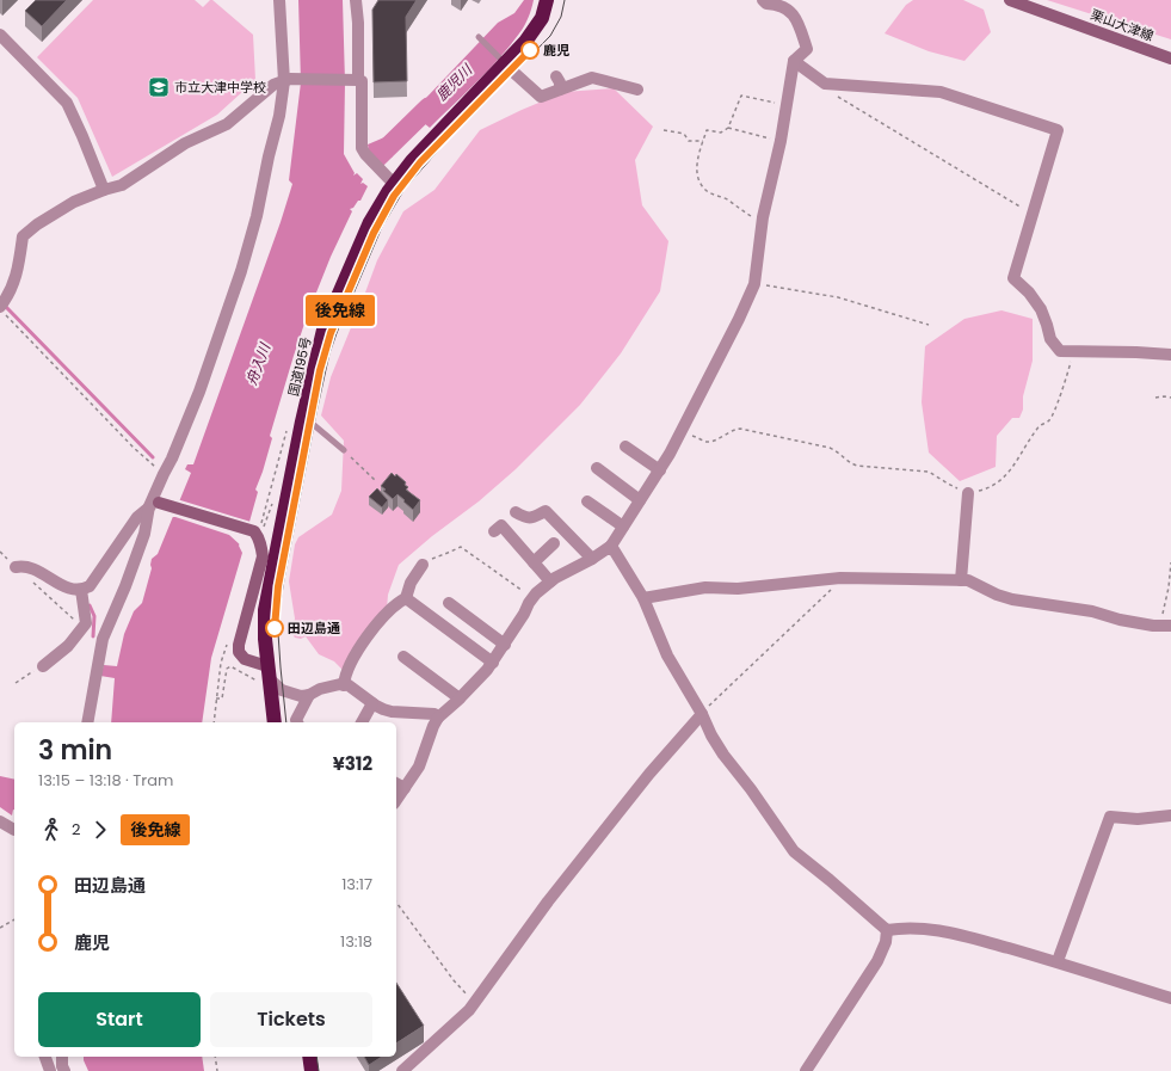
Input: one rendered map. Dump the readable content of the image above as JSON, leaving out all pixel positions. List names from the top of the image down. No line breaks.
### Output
{"streets":{"highway":["国道195号"],"street":["栗山大津線"]},"water":["鹿児川","舟入川"],"places":{"other":["鹿児","田辺島通"],"school or university":["市立大津中学校"]},"lines":["tram line 後免線"],"page":{"on_map":"後免線","heading":["3 min","13:15 – 13:18 · Tram","¥312"],"legs":["2","後免線"],"list":[{"name":"田辺島通","value":"13:17"},{"name":"鹿児","value":"13:18"}],"buttons":["Start","Tickets"]}}
